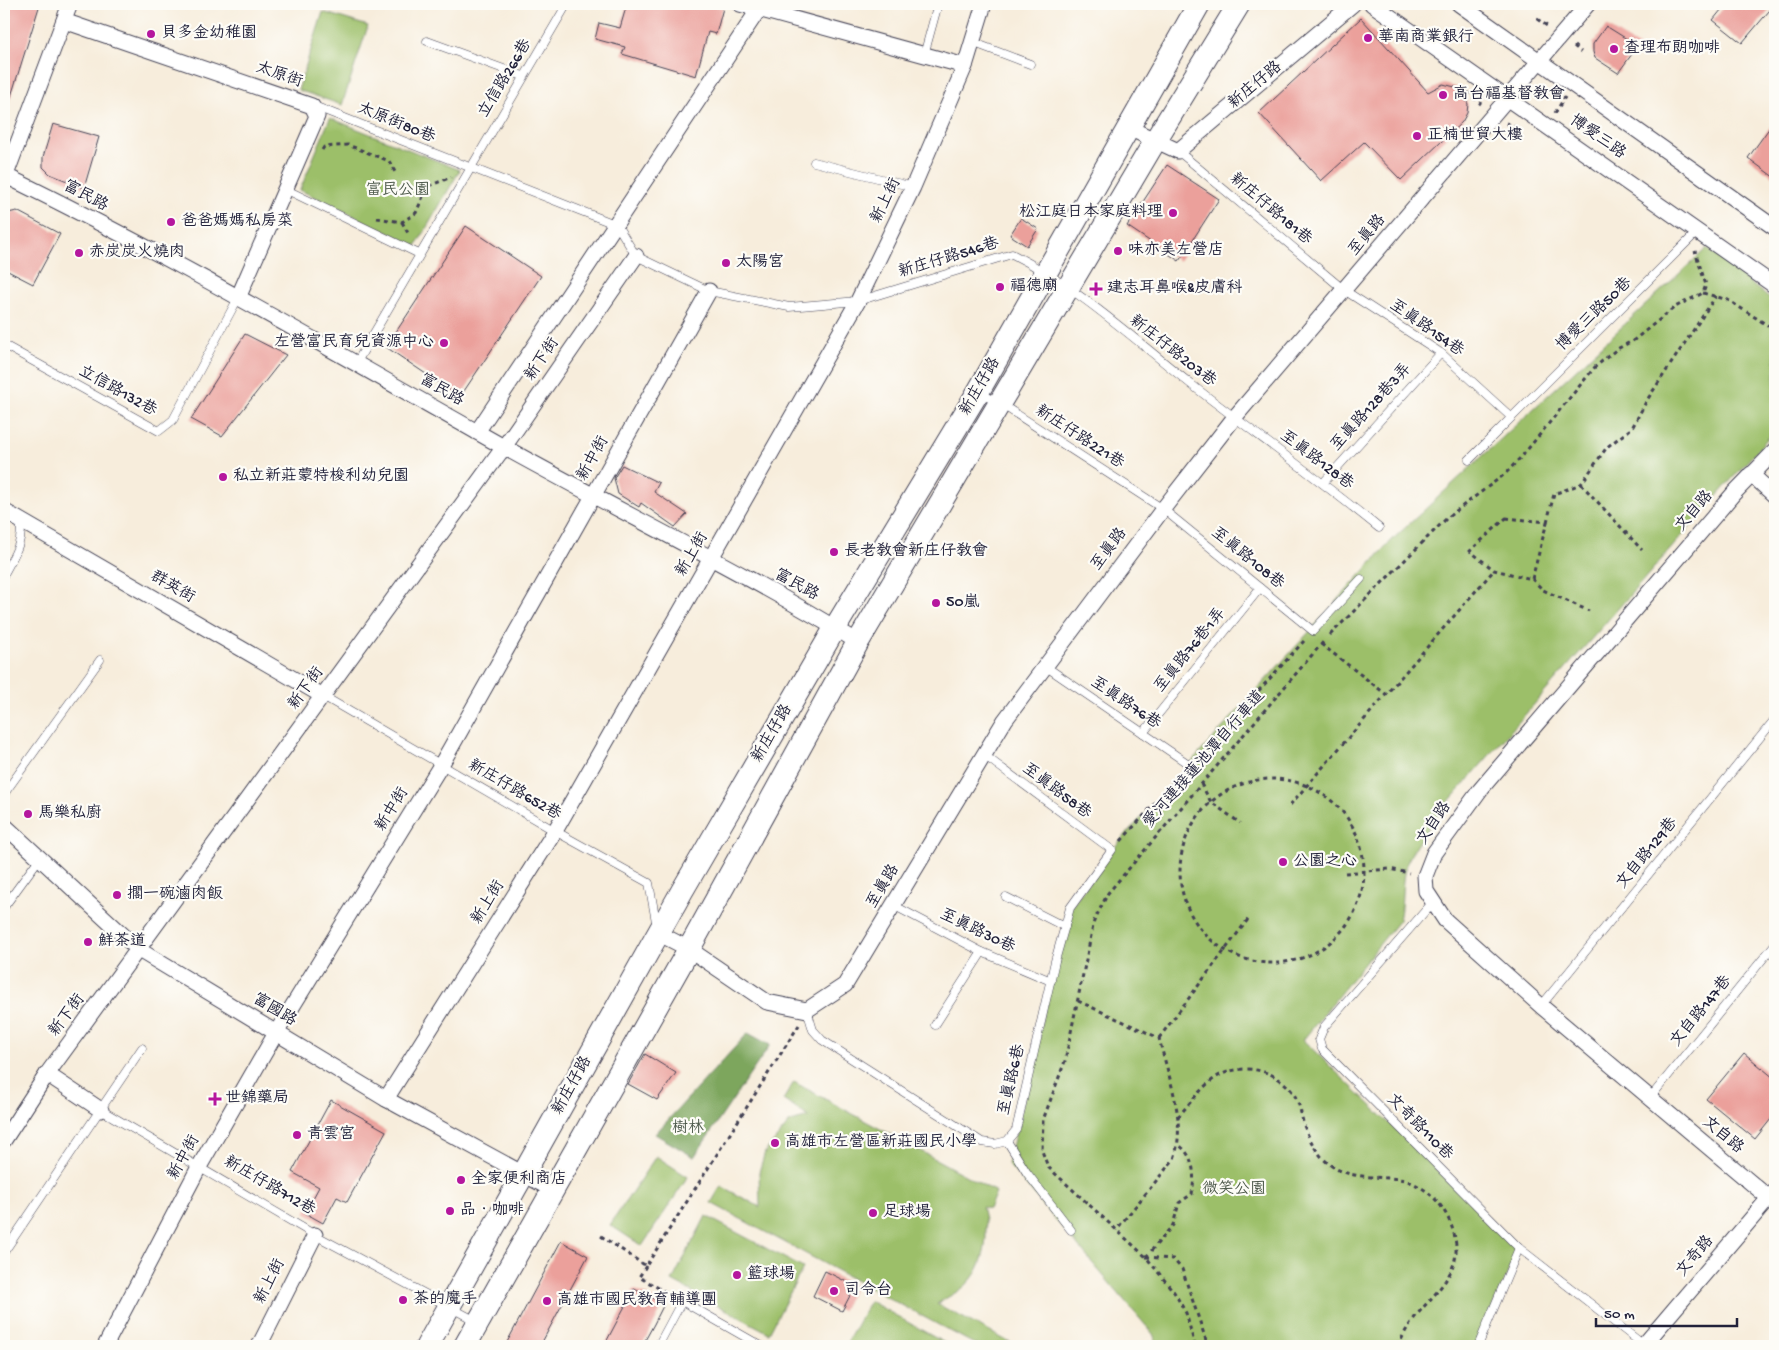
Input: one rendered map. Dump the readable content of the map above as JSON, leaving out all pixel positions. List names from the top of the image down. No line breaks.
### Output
{"streets":{"street":["太原街","新庄仔路","博愛三路","富民路","新上街","至真路","新下街","新中街","文自路","群英街","富國路","新庄仔路712巷","文奇路"],"lane":["立信路266巷","太原街80巷","新庄仔路181巷","新庄仔路546巷","博愛三路50巷","至真路154巷","新庄仔路203巷","立信路132巷","至真路128巷3弄","新庄仔路221巷","至真路128巷","至真路108巷","至真路76巷1弄","至真路76巷","新庄仔路652巷","至真路58巷","文自路129巷","至真路30巷","文自路147巷","至真路6巷","文奇路110巷"],"path":["愛河連接蓮池潭自行車道"]},"crossings":[["太原街","太原街80巷"],["太原街","富民路"],["太原街","立信路132巷"],["立信路266巷","太原街80巷"],["立信路266巷","富民路"],["新庄仔路","富民路"],["新庄仔路","新庄仔路181巷"],["新庄仔路","新庄仔路546巷"],["新庄仔路","新庄仔路203巷"],["新庄仔路","新庄仔路221巷"],["新庄仔路","新庄仔路652巷"],["新庄仔路","富國路"],["新庄仔路","新庄仔路712巷"],["太原街80巷","新下街"],["博愛三路","至真路"],["博愛三路","博愛三路50巷"],["富民路","新上街"],["富民路","新下街"],["富民路","立信路132巷"],["富民路","新中街"],["新上街","新庄仔路546巷"],["新上街","新庄仔路652巷"],["新上街","富國路"],["新上街","新庄仔路712巷"],["新庄仔路181巷","至真路"],["新庄仔路181巷","至真路154巷"],["至真路","至真路154巷"],["至真路","新庄仔路203巷"],["至真路","新庄仔路221巷"],["至真路","至真路128巷"],["至真路","至真路108巷"],["至真路","至真路76巷"],["至真路","至真路58巷"],["至真路","至真路30巷"],["新庄仔路546巷","新庄仔路203巷"],["新庄仔路546巷","新下街"],["新庄仔路546巷","新中街"],["博愛三路50巷","至真路154巷"],["至真路154巷","至真路128巷3弄"],["新庄仔路203巷","至真路128巷"],["新下街","群英街"],["新下街","新庄仔路652巷"],["新下街","富國路"],["新下街","新庄仔路712巷"],["至真路128巷3弄","至真路128巷"],["新庄仔路221巷","至真路108巷"],["新中街","新庄仔路652巷"],["新中街","富國路"],["新中街","新庄仔路712巷"],["文自路","文自路129巷"],["文自路","文自路147巷"],["文自路","文奇路110巷"],["文自路","文奇路"],["至真路108巷","至真路76巷1弄"],["群英街","新庄仔路652巷"],["至真路76巷1弄","至真路76巷"],["至真路58巷","至真路6巷"],["至真路30巷","至真路6巷"],["文奇路110巷","文奇路"]],"parks":["富民公園","樹林","微笑公園"],"places":{"other":["貝多金幼稚園","華南商業銀行","查理布朗咖啡","高台福基督教會","正楠世貿大樓","松江庭日本家庭料理","爸爸媽媽私房菜","味亦美左營店","赤炭炭火燒肉","太陽宮","福德廟","左營富民育兒資源中心","私立新莊蒙特梭利幼兒園","長老教會新庄仔教會","50嵐","馬樂私廚","公園之心","擱一碗滷肉飯","鮮茶道","青雲宮","高雄市左營區新莊國民小學","全家便利商店","品．咖啡","足球場","籃球場","司令台","茶的魔手","高雄市國民教育輔導團"],"health":["建志耳鼻喉&皮膚科","世錦藥局"]},"scale_bar":"50 m"}
